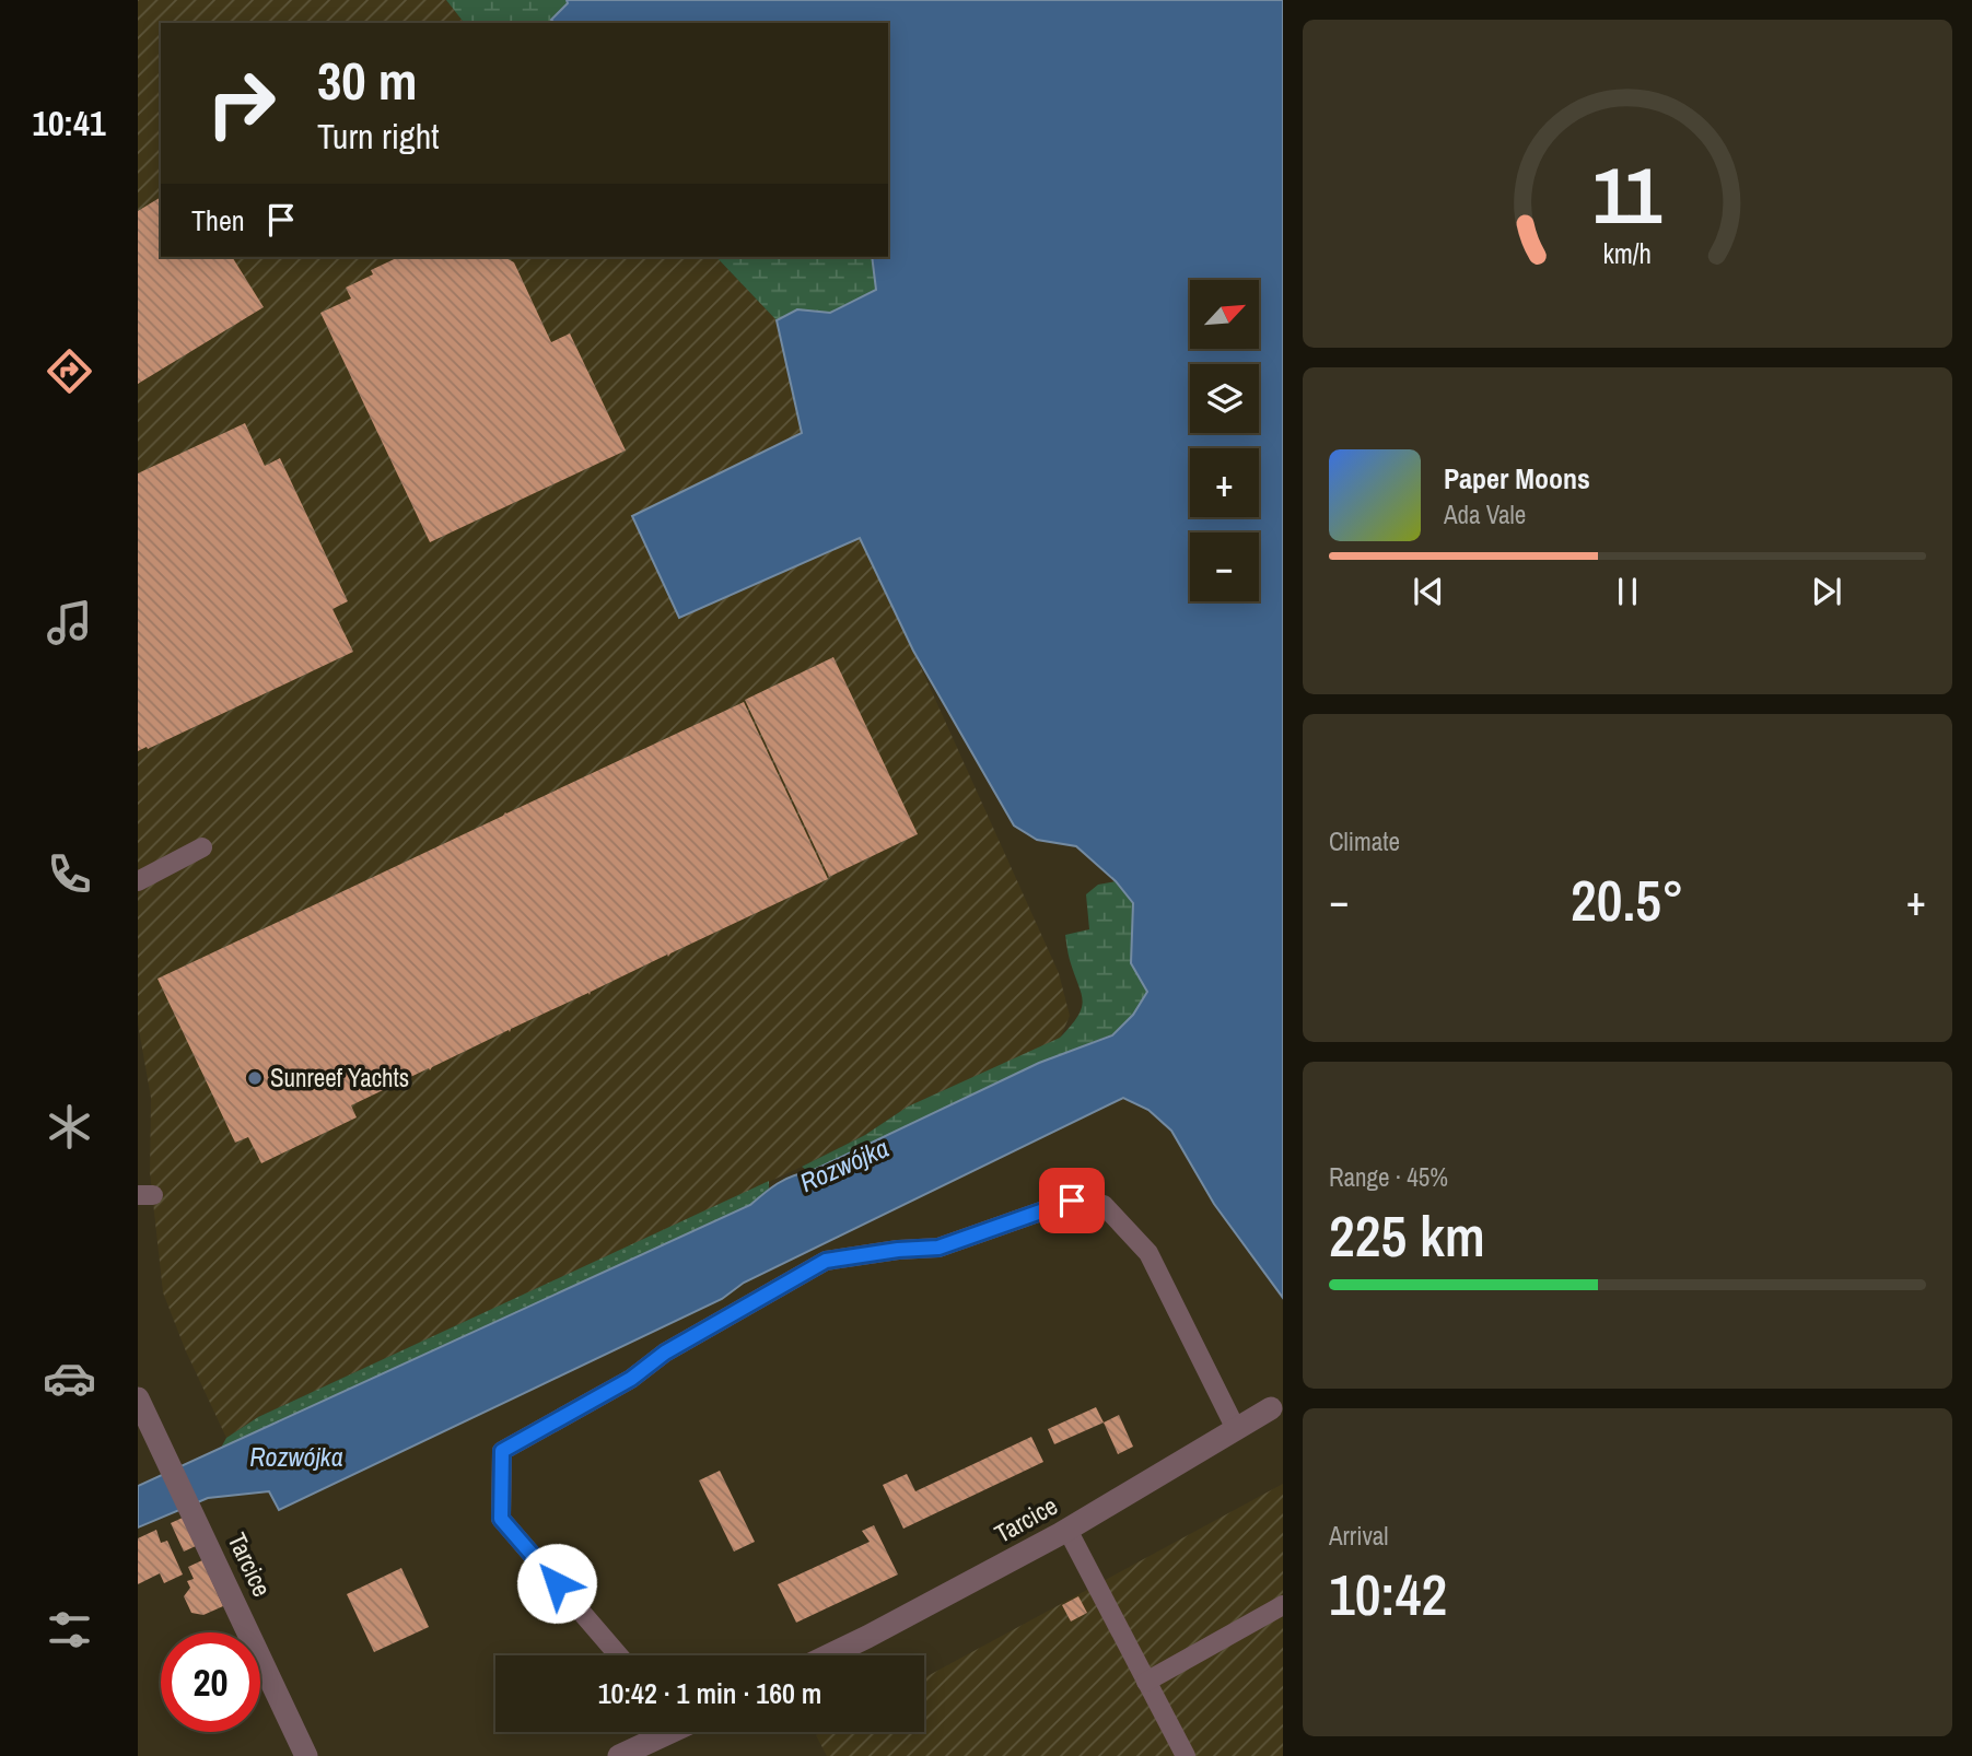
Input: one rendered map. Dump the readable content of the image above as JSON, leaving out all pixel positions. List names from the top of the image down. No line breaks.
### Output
{"streets":{"street":["Tarcice"]},"water":["Rozwójka"],"places":["Sunreef Yachts"],"north":"top right","page":{"tabs":"10:41","turn":["30 m","Turn right"],"then":"Then","map_buttons":["+","−"],"song":["Paper Moons","Ada Vale"],"tile":["Climate",["Range · 45%","225 km"],["Arrival","10:42"]],"heat":["−","20.5°","+"],"limit":"20","trip":"10:42 · 1 min · 160 m","gauge":["11","km/h"]}}
